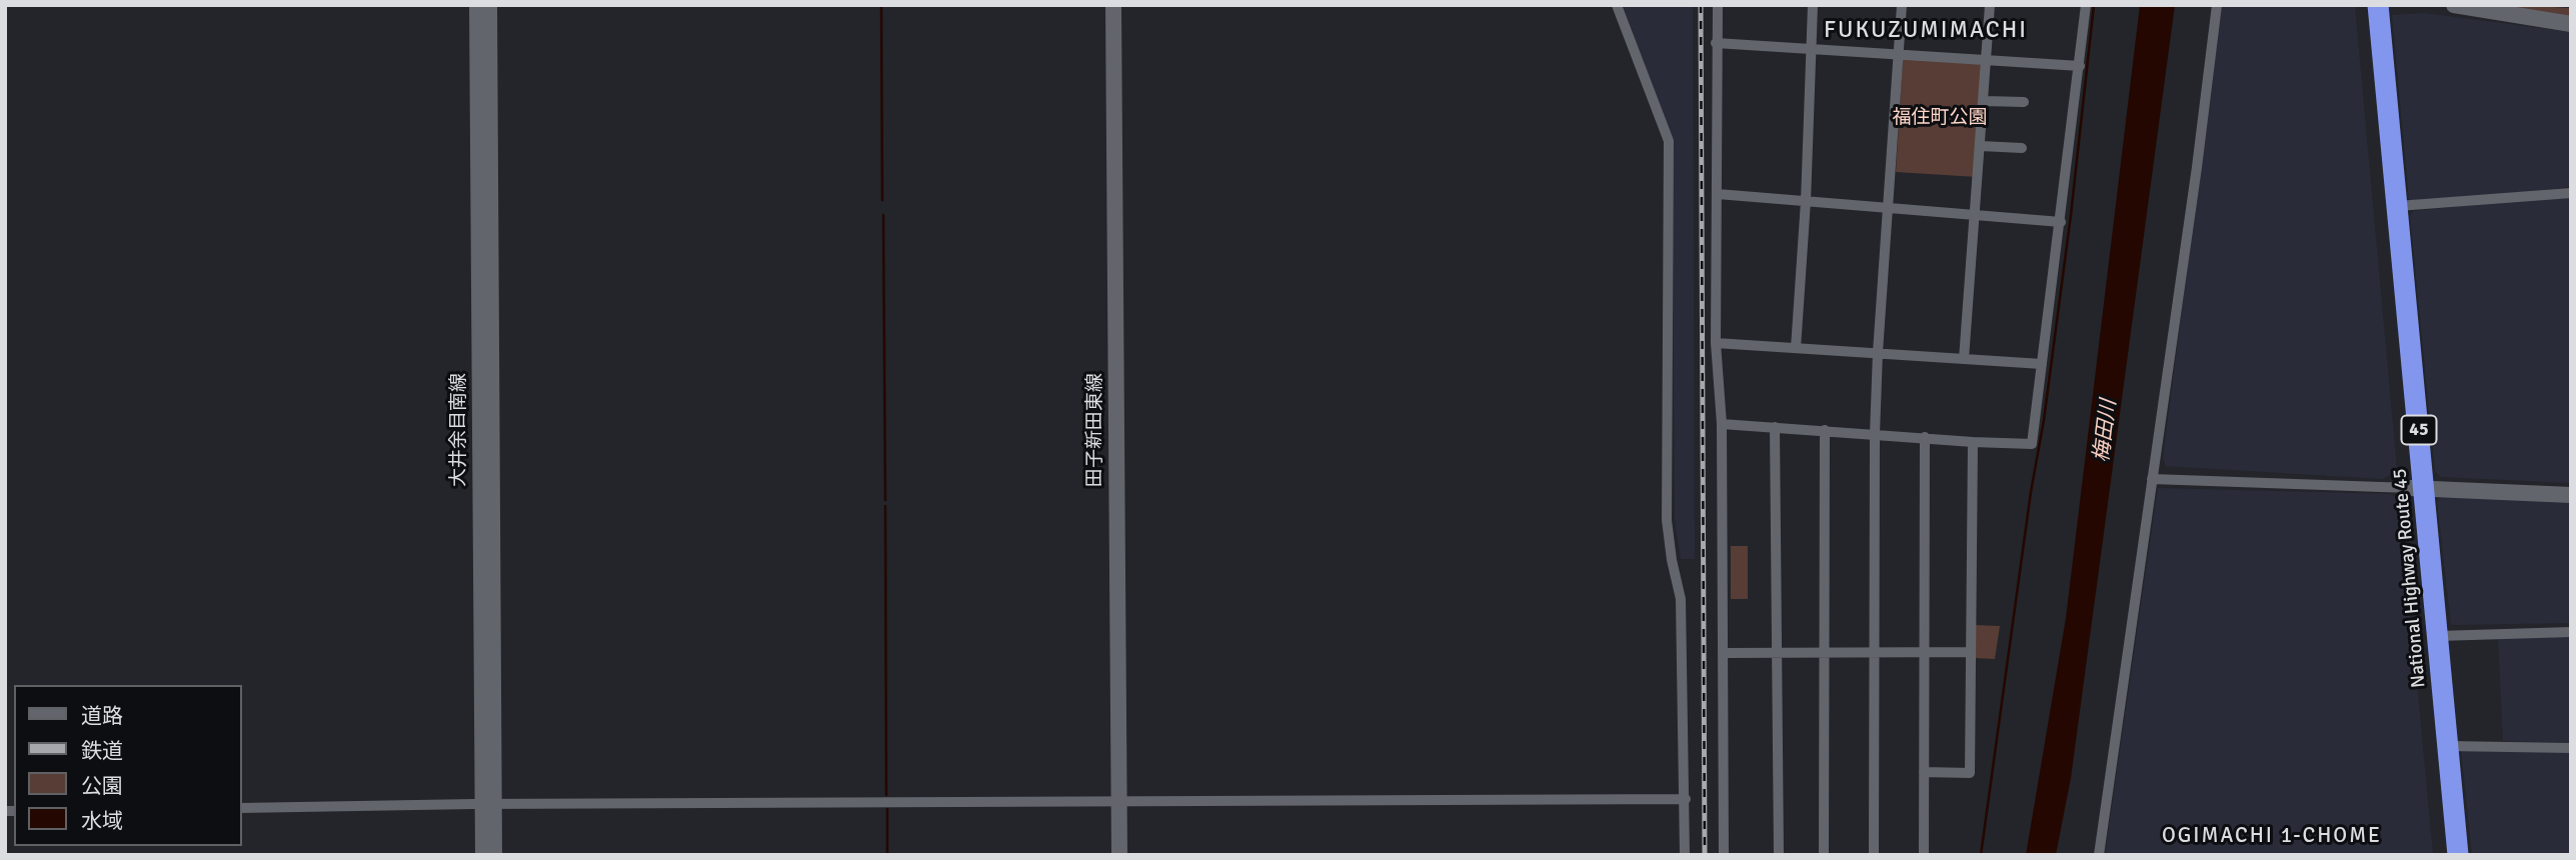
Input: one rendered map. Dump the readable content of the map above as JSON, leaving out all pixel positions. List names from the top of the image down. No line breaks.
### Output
{"streets":{"highway":["45","National Highway Route 45"],"street":["大井余目南線","田子新田東線"]},"districts":["FUKUZUMIMACHI","OGIMACHI 1-CHOME"],"water":["梅田川"],"parks":["福住町公園"],"legend":["道路","鉄道","公園","水域"]}
